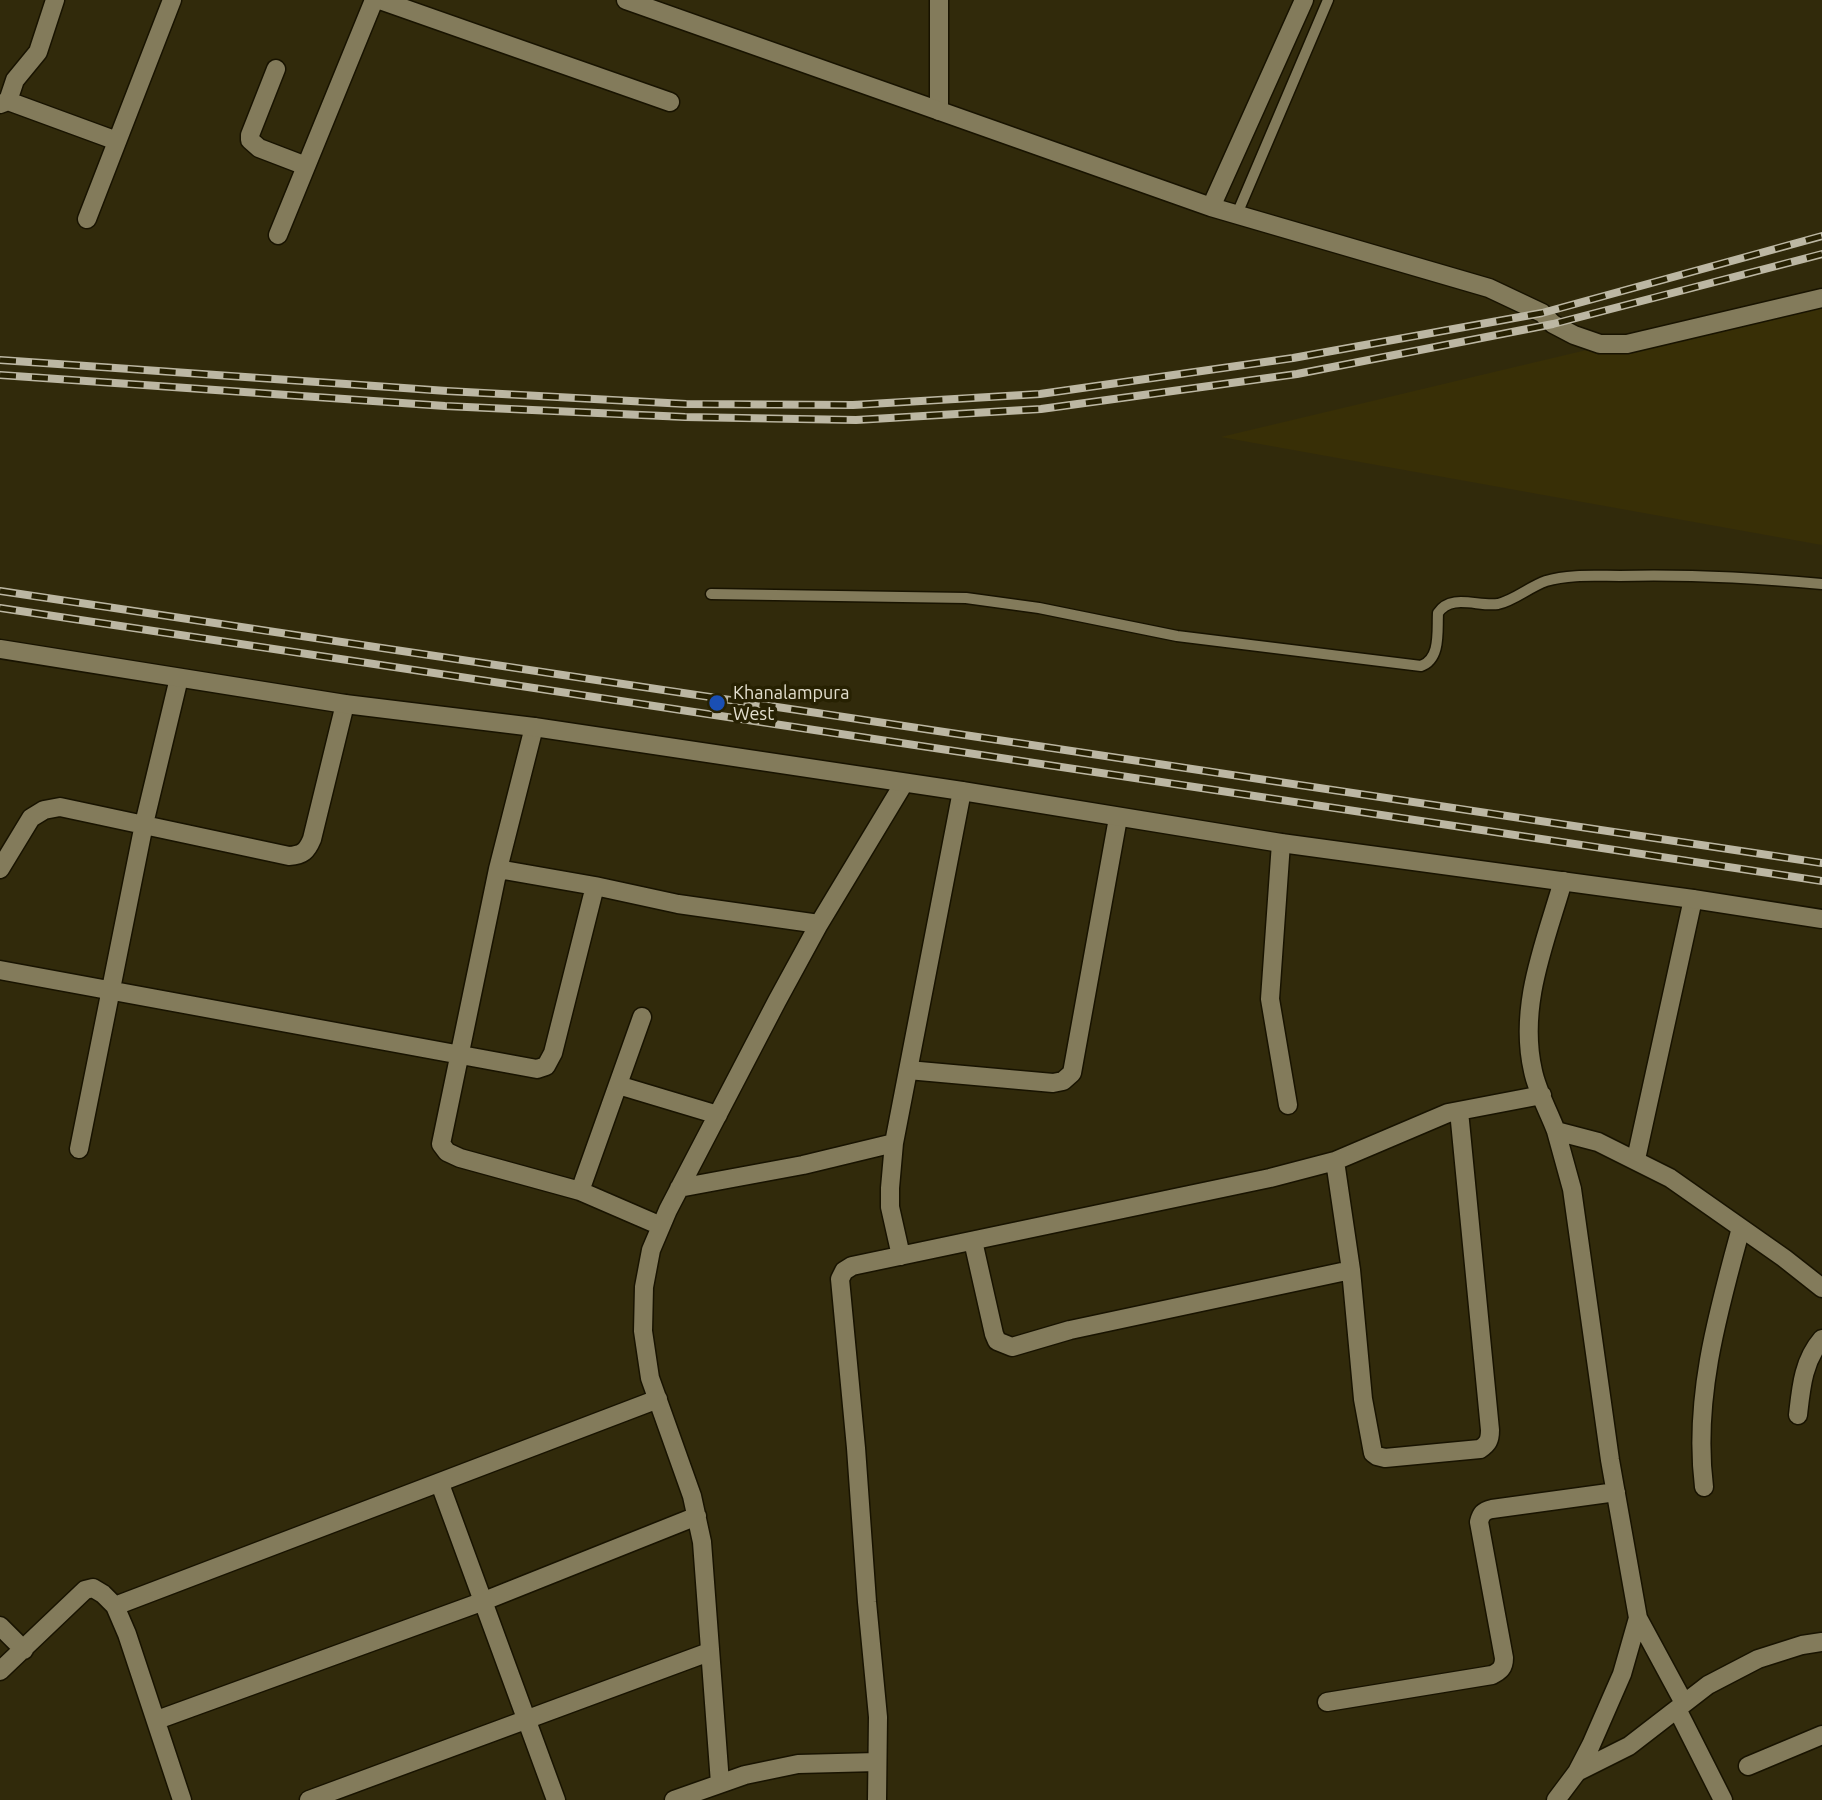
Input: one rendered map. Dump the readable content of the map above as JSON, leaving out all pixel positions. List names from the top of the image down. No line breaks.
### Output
{"places":["Khanalampura West"]}
